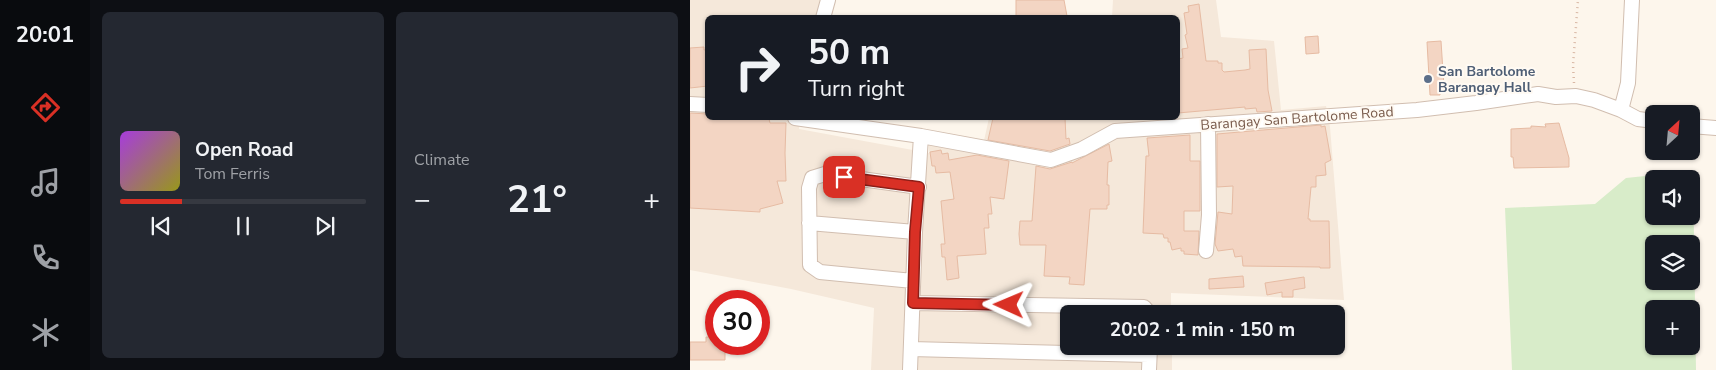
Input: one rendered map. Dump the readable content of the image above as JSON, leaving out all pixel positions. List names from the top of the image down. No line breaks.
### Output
{"streets":{"street":["Barangay San Bartolome Road"]},"places":["San Bartolome Barangay Hall"],"north":"top right","page":{"tabs":"20:01","tile":"Climate","turn":["50 m","Turn right"],"map_buttons":"+","song":["Open Road","Tom Ferris"],"heat":["−","21°","+"],"limit":"30","trip":"20:02 · 1 min · 150 m"}}
